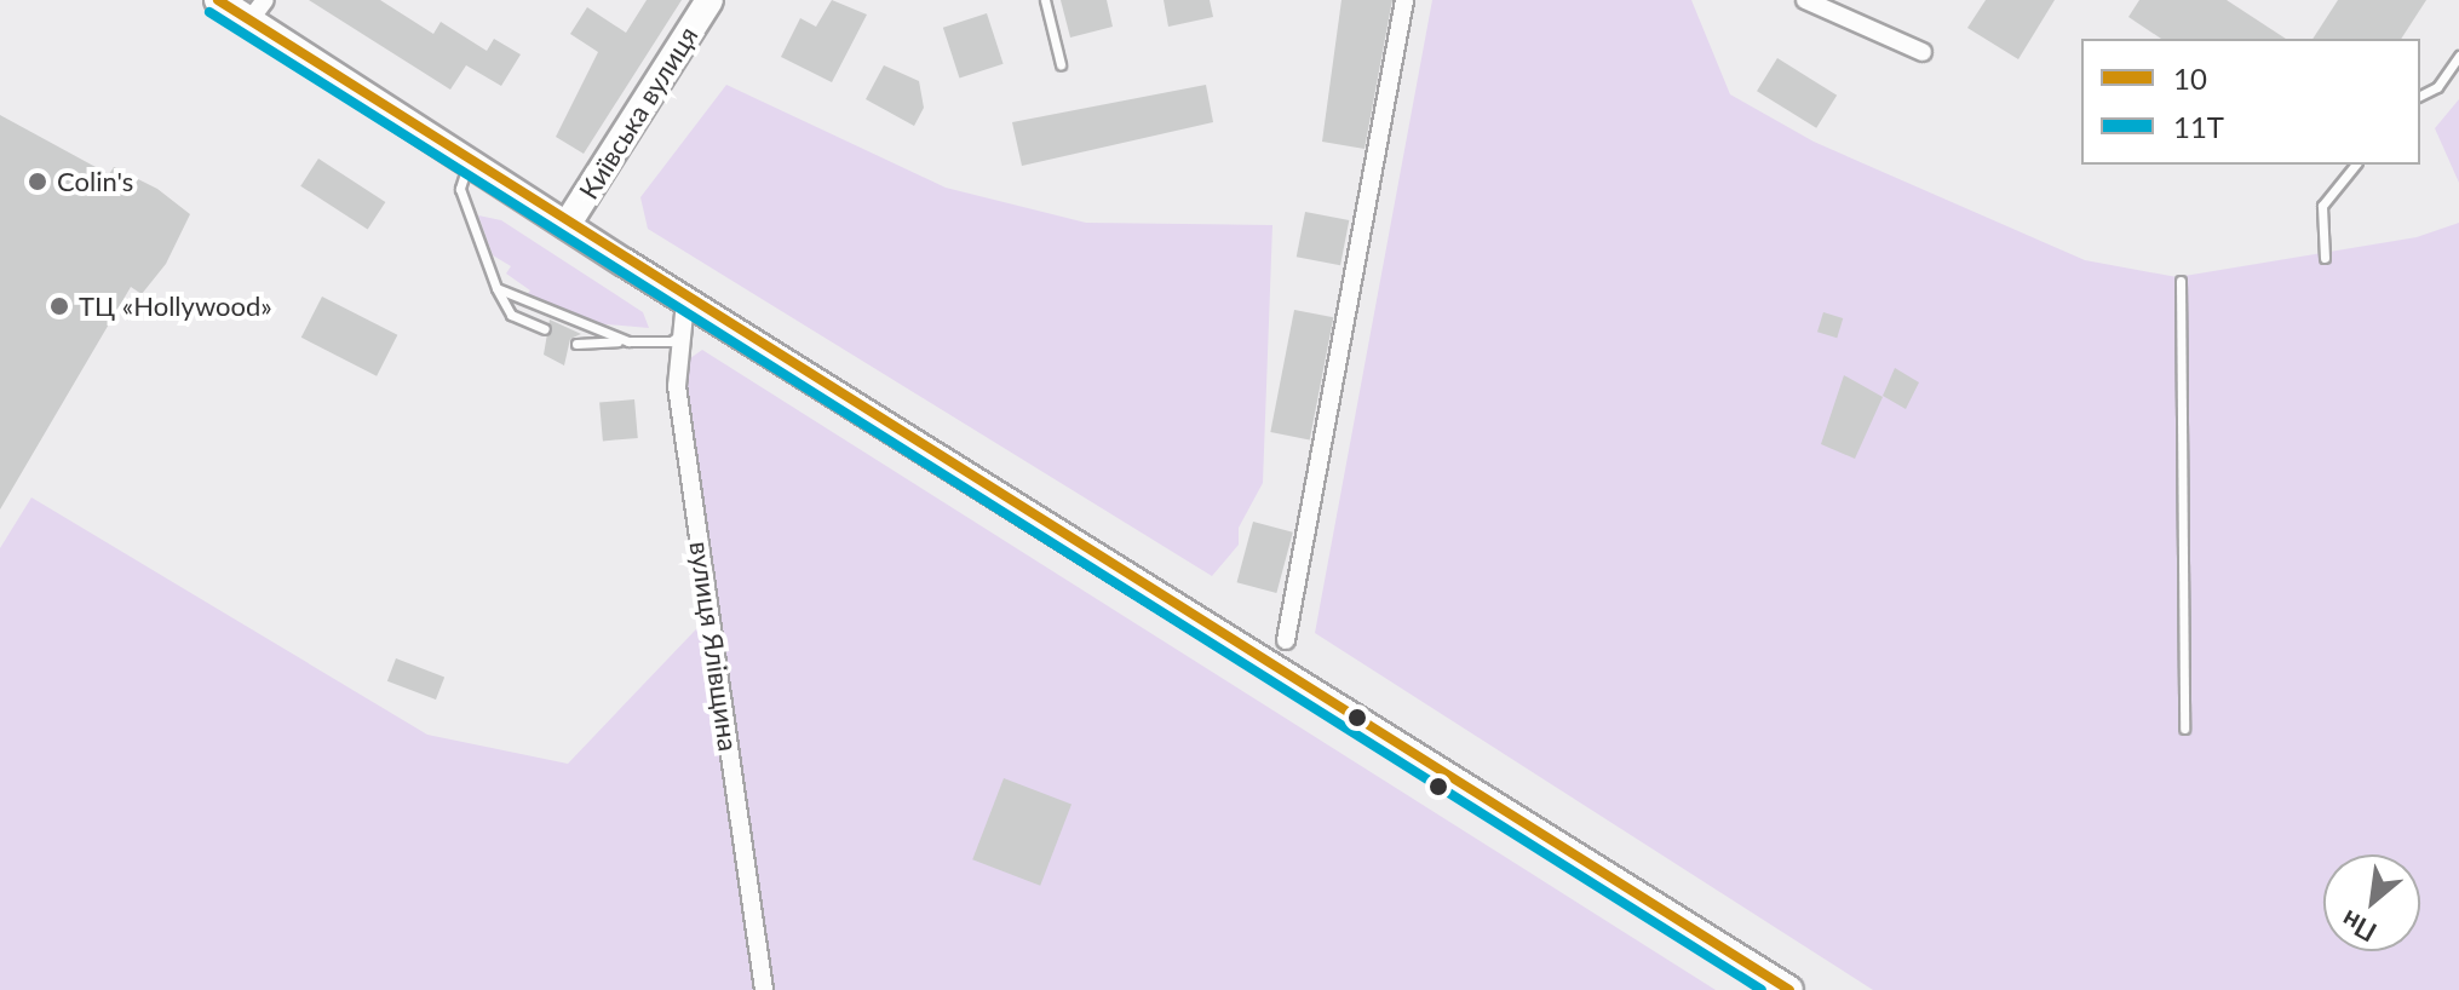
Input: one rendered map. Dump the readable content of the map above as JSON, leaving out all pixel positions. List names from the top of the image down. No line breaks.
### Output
{"streets":{"main road":["Київська вулиця"],"street":["вулиця Ялівщина"]},"places":["Colin's","ТЦ «Hollywood»"],"lines":["transit line 10","transit line 11Т"],"legend":["10","11Т"],"north":"bottom left"}
